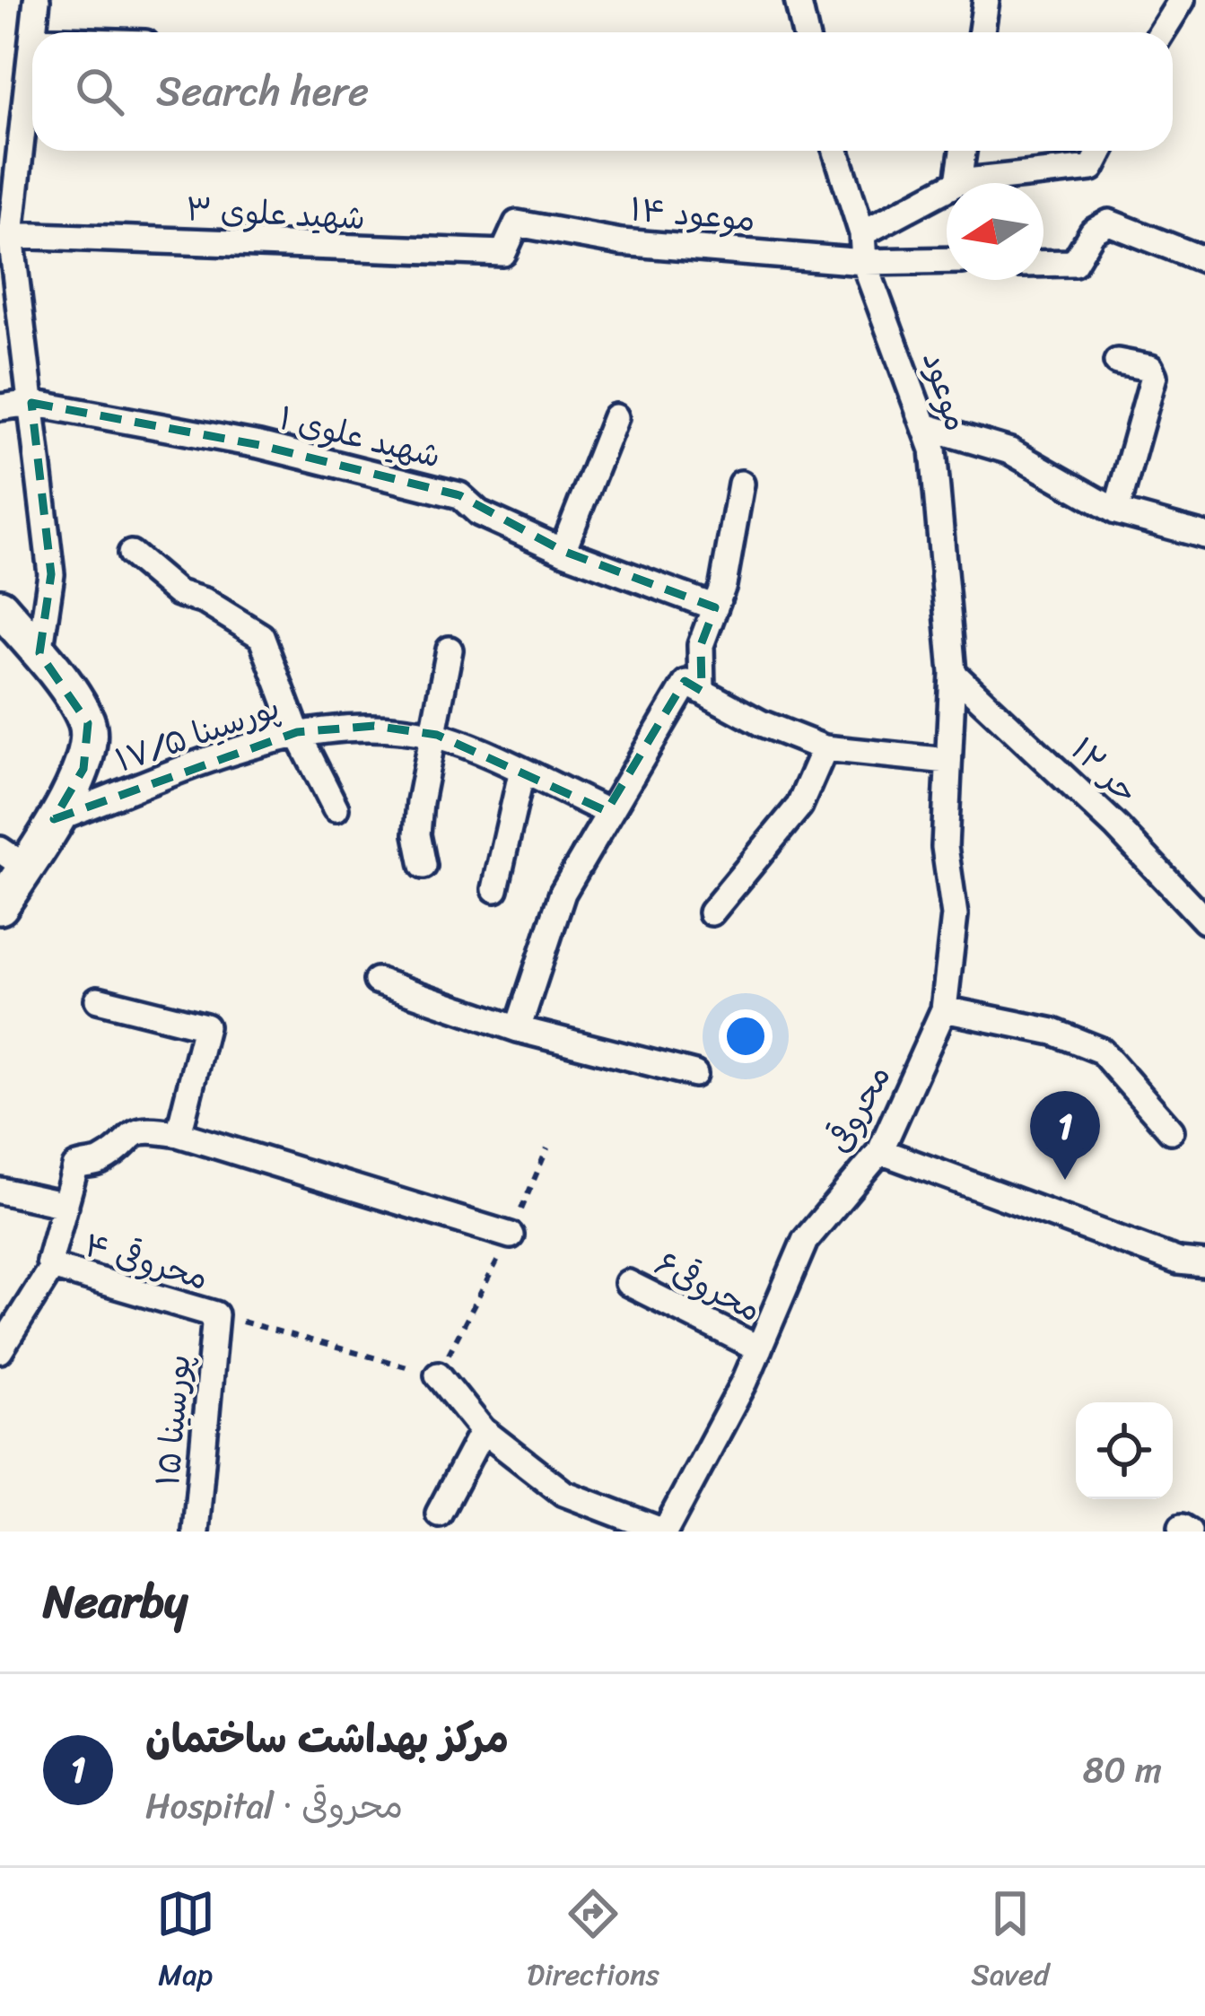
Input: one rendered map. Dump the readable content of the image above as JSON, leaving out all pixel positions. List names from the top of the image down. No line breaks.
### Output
{"streets":{"street":["شهید علوی ۳","موعود ۱۴","موعود","شهید علوی ۱","پورسینا ۱۷/۵","حر ۱۲","محروقی","محروقی ۴","محروقی۶","پورسینا ۱۵"]},"crossings":[["شهید علوی ۳","موعود ۱۴"],["موعود ۱۴","موعود"],["موعود","حر ۱۲"],["موعود","محروقی"],["حر ۱۲","محروقی"],["محروقی","محروقی۶"],["محروقی ۴","پورسینا ۱۵"]],"north":"left","page":{"search":"Search here","pins":"1","heading":"Nearby","list":[{"mark":"1","name":"مرکز بهداشت ساختمان","note":"Hospital · محروقی","value":"80 m"}],"nav":["Map","Directions","Saved"]}}
